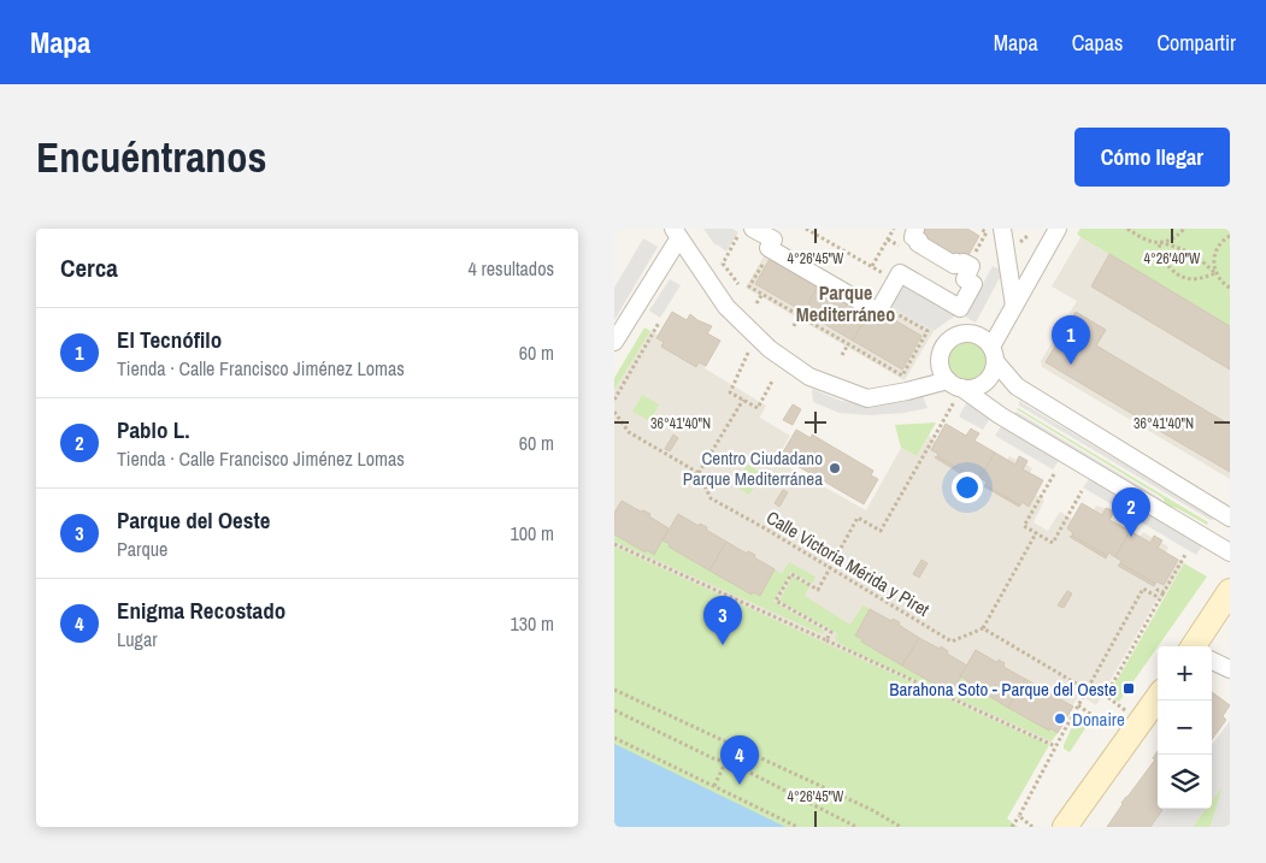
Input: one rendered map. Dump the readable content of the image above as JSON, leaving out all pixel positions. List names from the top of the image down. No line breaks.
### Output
{"streets":{"path":["Calle Victoria Mérida y Piret"]},"districts":["Parque Mediterráneo"],"places":{"other":["Centro Ciudadano Parque Mediterránea","Donaire"],"transit":["Barahona Soto - Parque del Oeste"]},"page":{"header":"Mapa","nav":["Mapa","Capas","Compartir"],"buttons":"Cómo llegar","title":"Encuéntranos","heading":["Cerca","4 resultados"],"list":[{"mark":"1","name":"El Tecnófilo","note":"Tienda · Calle Francisco Jiménez Lomas","value":"60 m"},{"mark":"2","name":"Pablo L.","note":"Tienda · Calle Francisco Jiménez Lomas","value":"60 m"},{"mark":"3","name":"Parque del Oeste","note":"Parque","value":"100 m"},{"mark":"4","name":"Enigma Recostado","note":"Lugar","value":"130 m"}],"pins":["1","2","3","4"],"map_buttons":["+","−"]},"coordinates":["4°26'45\"W","4°26'40\"W","36°41'40\"N"]}
